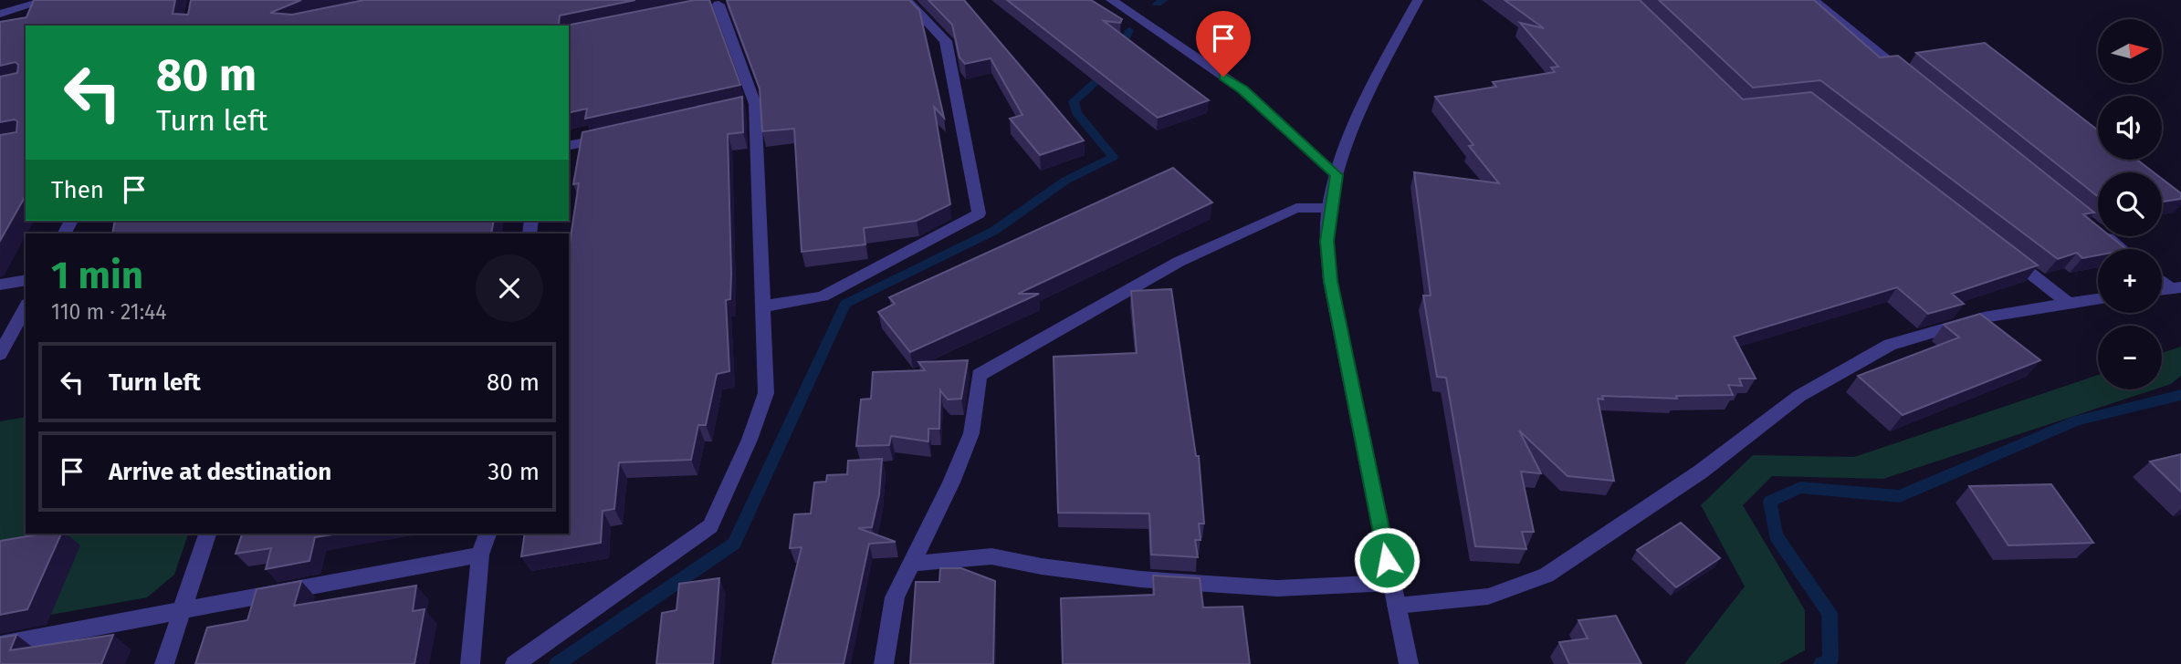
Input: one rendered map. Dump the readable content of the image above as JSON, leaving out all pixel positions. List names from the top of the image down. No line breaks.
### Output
{"north":"right","page":{"map_buttons":["+","−"],"turn":["80 m","Turn left"],"then":"Then","heading":["1 min","110 m · 21:44"],"list":[{"name":"Turn left","value":"80 m"},{"name":"Arrive at destination","value":"30 m"}]}}
